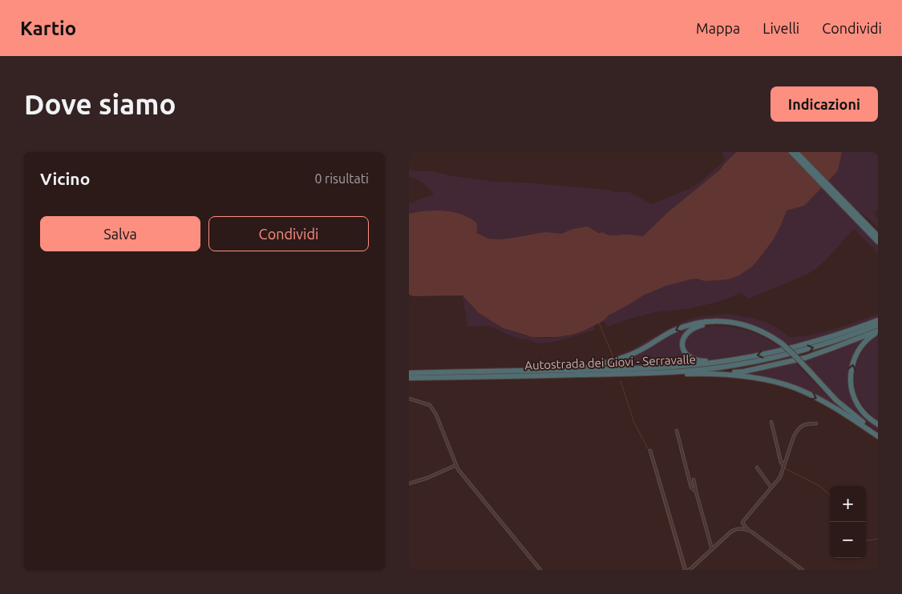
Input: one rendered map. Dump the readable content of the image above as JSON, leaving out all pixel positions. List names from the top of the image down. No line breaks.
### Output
{"streets":{"highway":["Autostrada dei Giovi - Serravalle"]},"page":{"header":"Kartio","nav":["Mappa","Livelli","Condividi"],"buttons":["Indicazioni",["Salva","Condividi"]],"title":"Dove siamo","heading":["Vicino","0 risultati"],"map_buttons":["+","−"]}}
